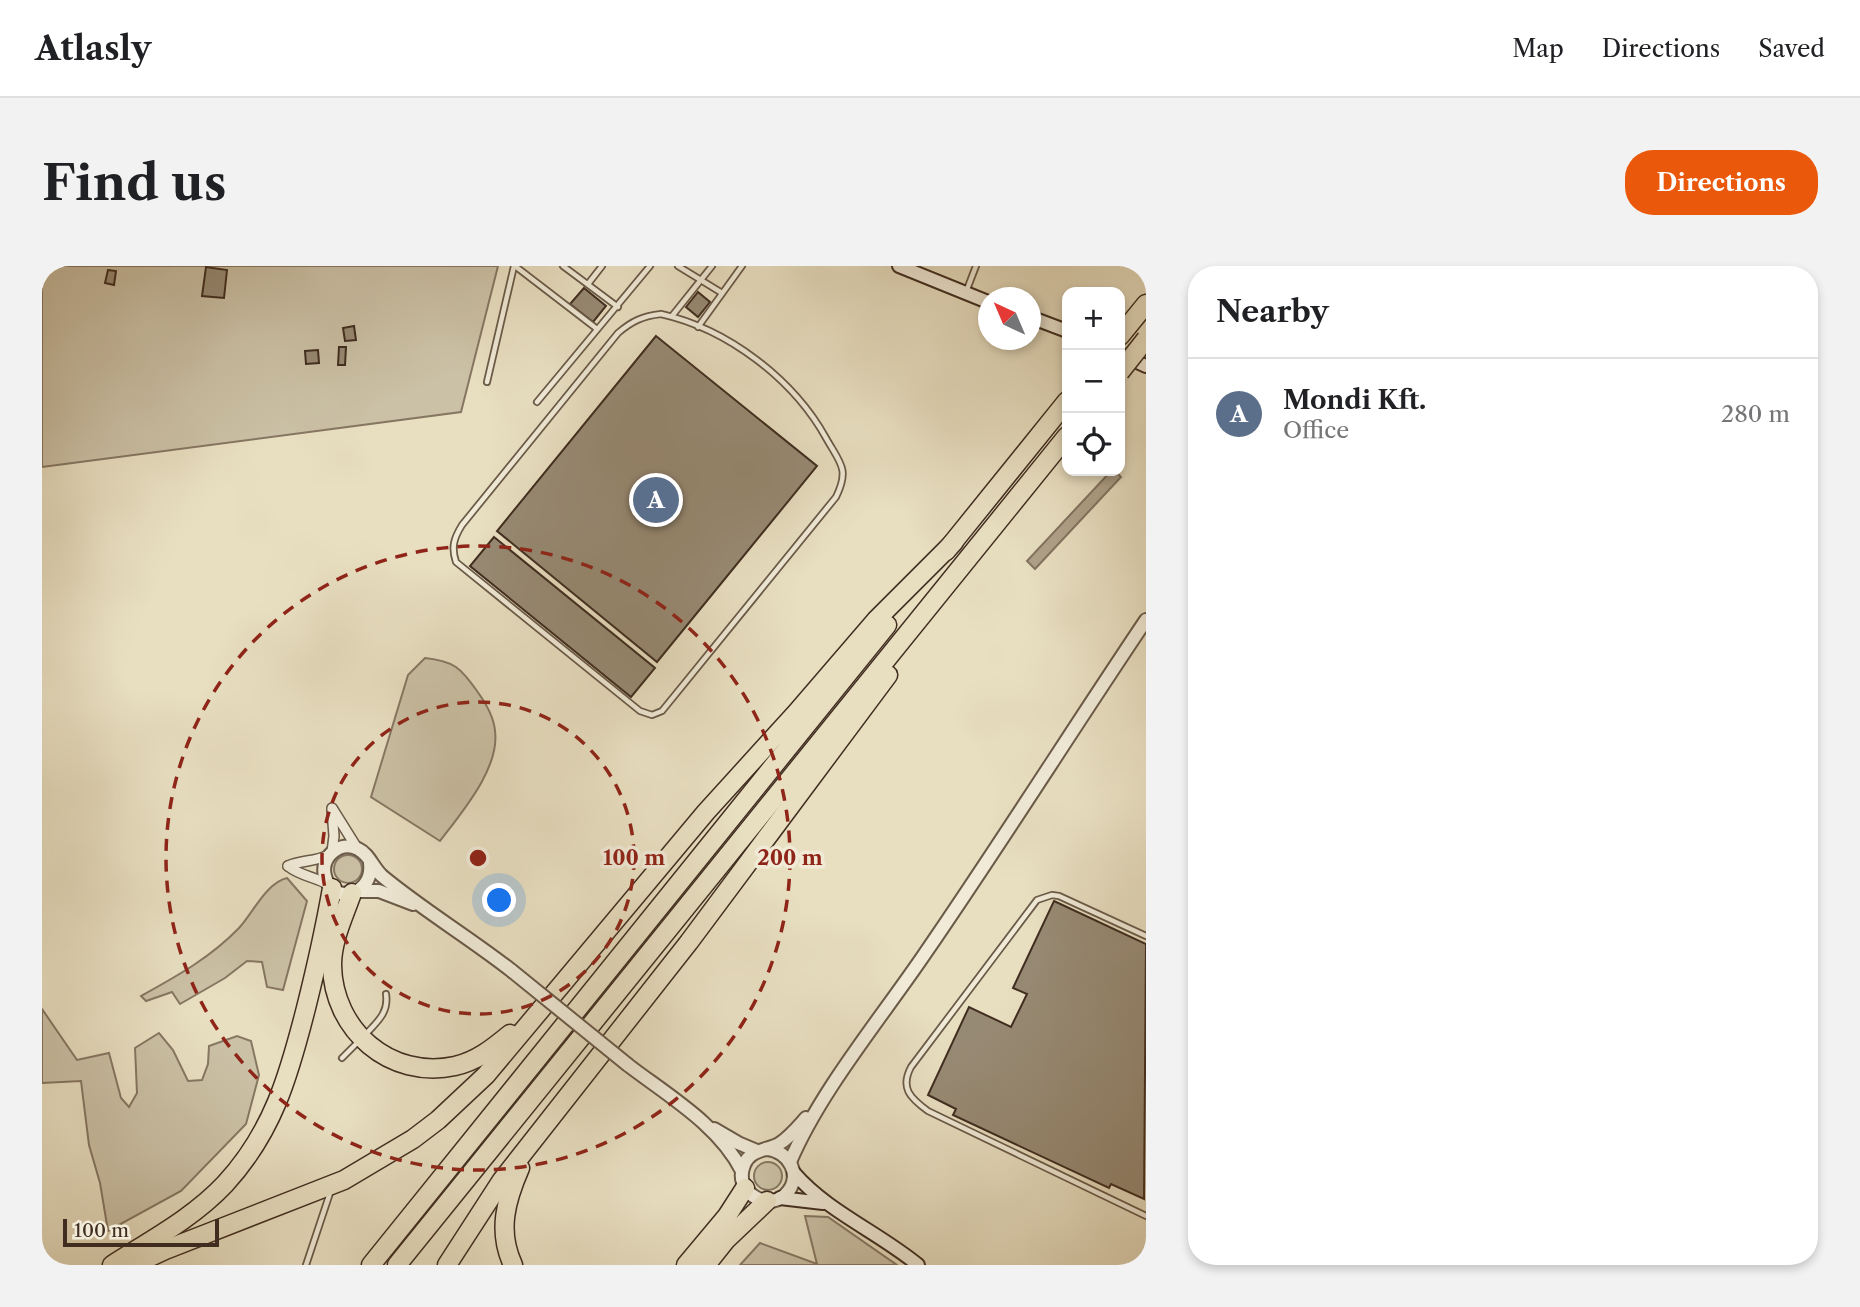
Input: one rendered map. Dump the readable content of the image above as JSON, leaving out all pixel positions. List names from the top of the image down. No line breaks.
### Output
{"scale_bar":"100 m","north":"top left","page":{"header":"Atlasly","nav":["Map","Directions","Saved"],"buttons":"Directions","title":"Find us","heading":"Nearby","map_buttons":["+","−"],"list":[{"mark":"A","name":"Mondi Kft.","note":"Office","value":"280 m"}],"pins":"A","scale":"100 m"},"rings":["100 m","200 m"]}
